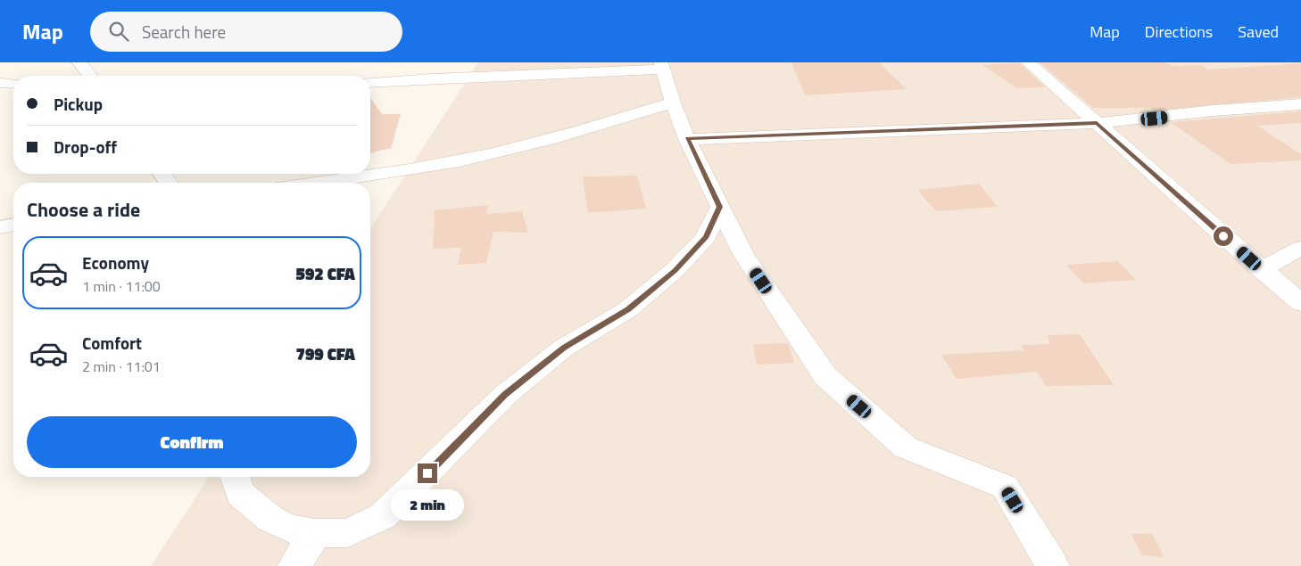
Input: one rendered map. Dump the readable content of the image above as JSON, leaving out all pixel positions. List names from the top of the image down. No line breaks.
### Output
{"page":{"header":"Map","search":"Search here","nav":["Map","Directions","Saved"],"banner":["Pickup","Drop-off"],"heading":"Choose a ride","list":[{"name":"Economy","note":"1 min · 11:00","value":"592 CFA"},{"name":"Comfort","note":"2 min · 11:01","value":"799 CFA"}],"buttons":"Confirm","bubble":"2 min"}}
